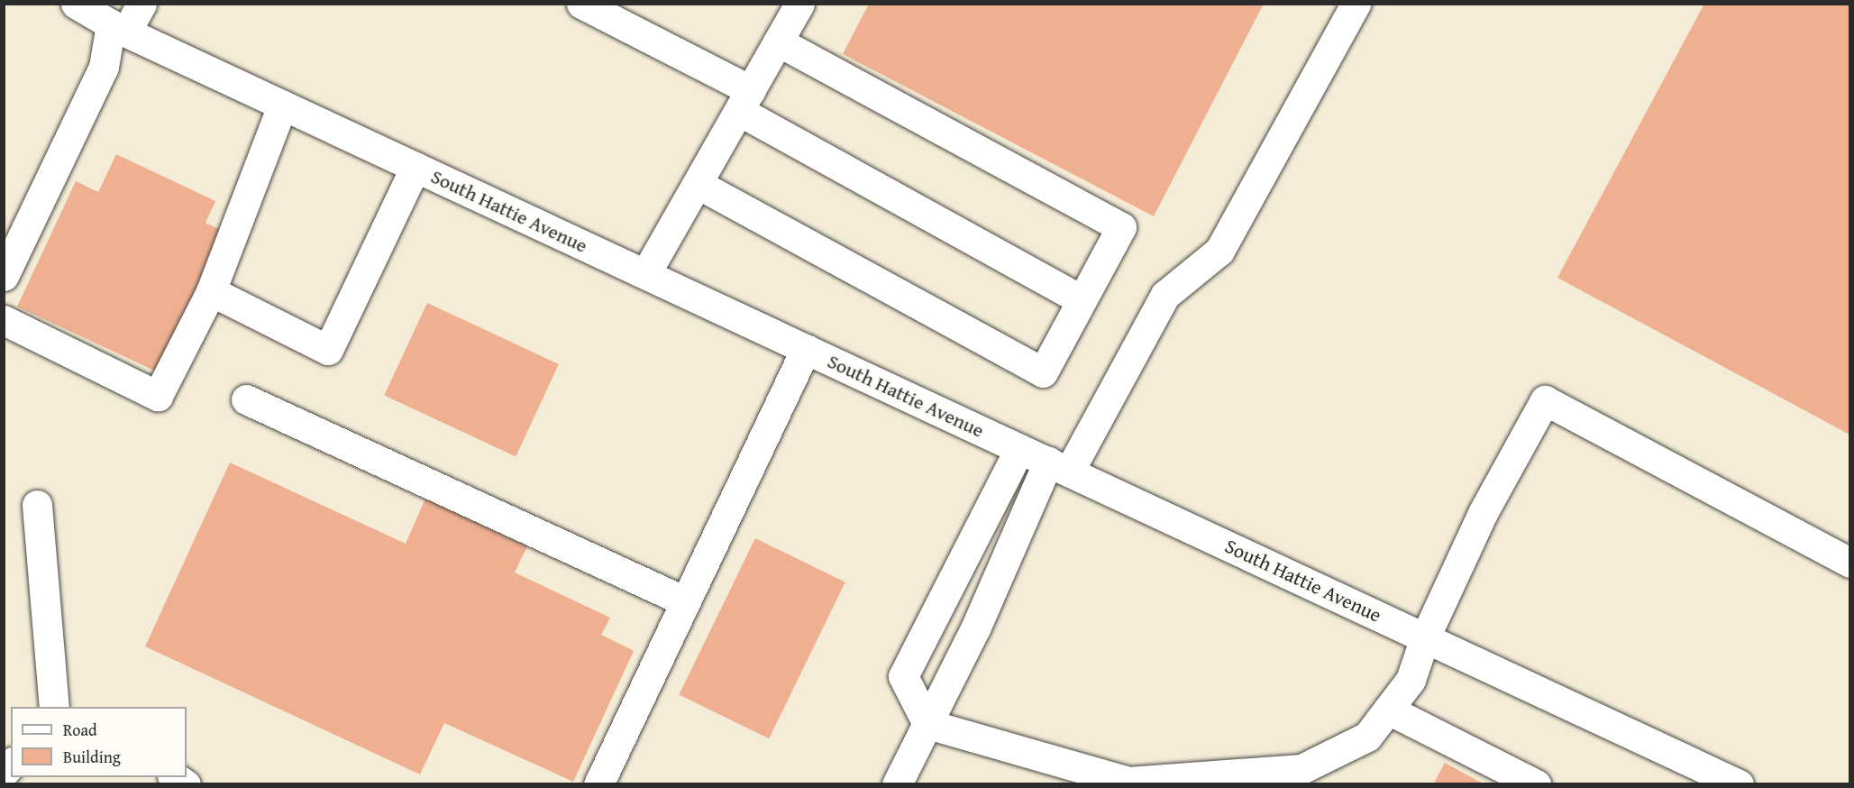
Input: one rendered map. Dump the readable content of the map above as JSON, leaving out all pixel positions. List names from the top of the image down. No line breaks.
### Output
{"streets":{"street":["South Hattie Avenue"]},"legend":["Road","Building"]}
